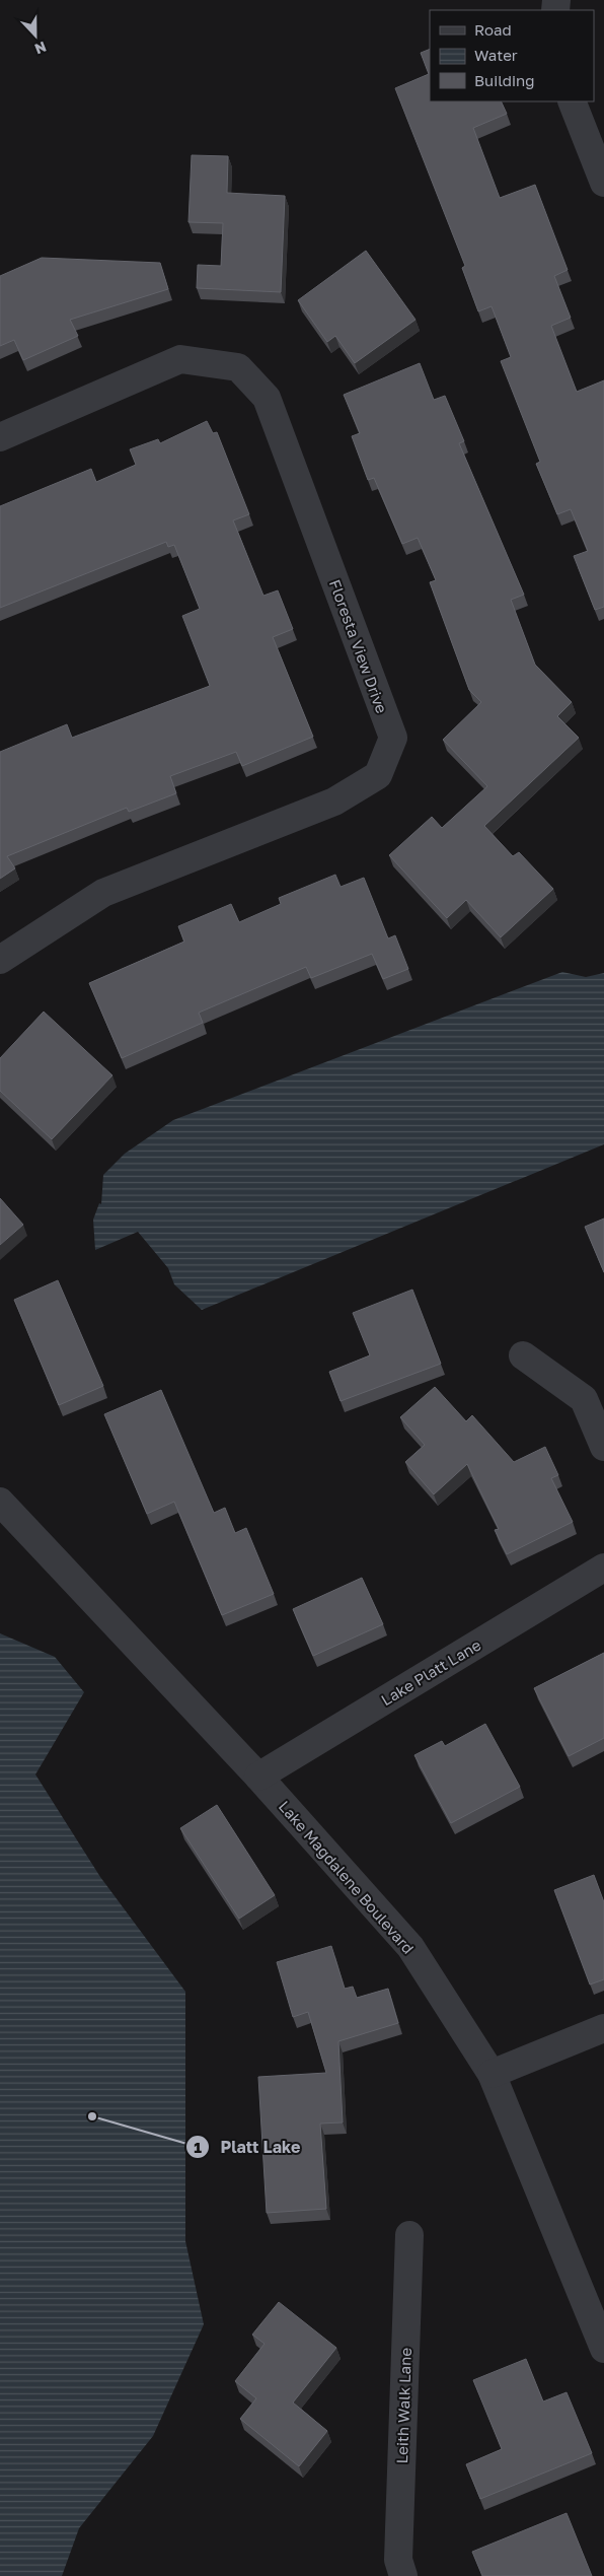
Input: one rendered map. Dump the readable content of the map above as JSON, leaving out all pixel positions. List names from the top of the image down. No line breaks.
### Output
{"streets":{"street":["Floresta View Drive","Lake Platt Lane","Lake Magdalene Boulevard","Leith Walk Lane"]},"crossings":[["Lake Platt Lane","Lake Magdalene Boulevard"]],"places":["Platt Lake"],"legend":["Road","Water","Building"],"north":"bottom"}
